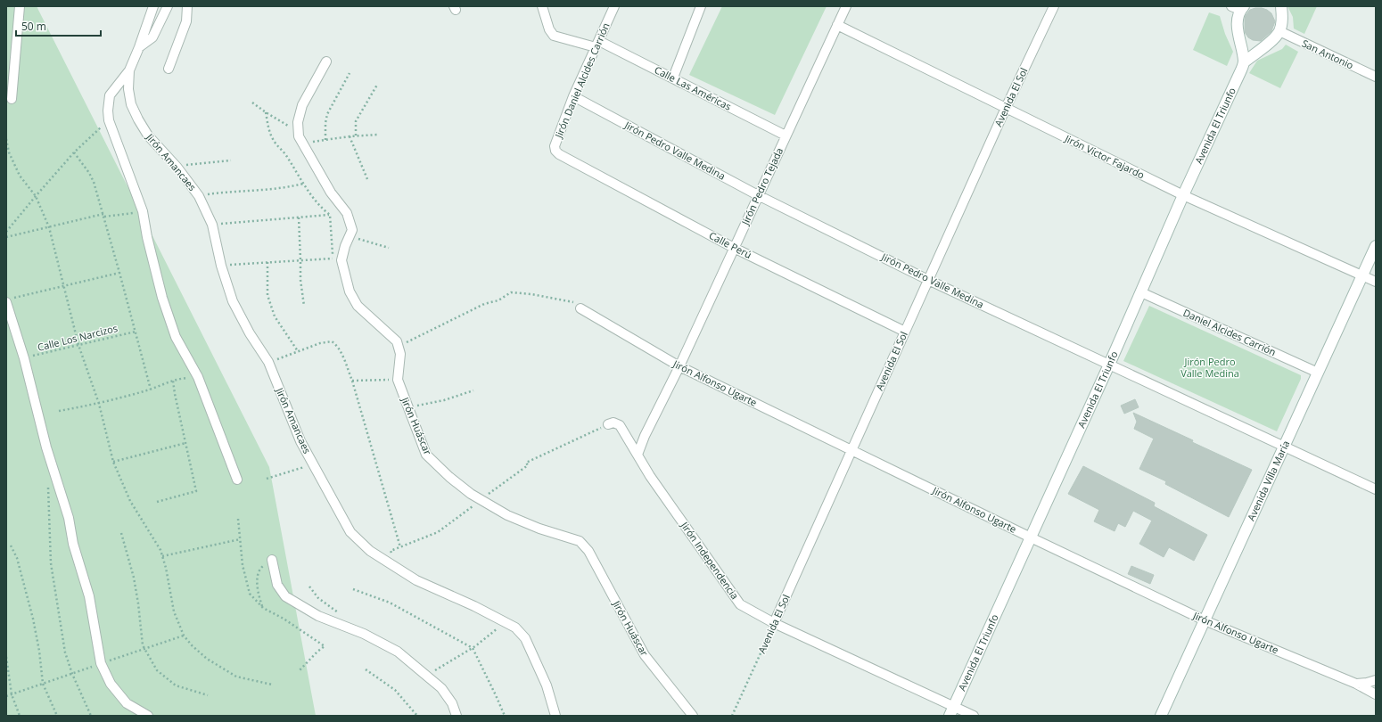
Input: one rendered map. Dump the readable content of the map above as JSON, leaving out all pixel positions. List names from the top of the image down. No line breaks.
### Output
{"streets":{"street":["San Antonio","Jirón Daniel Alcides Carrión","Calle Las Américas","Avenida El Sol","Avenida El Triunfo","Jirón Pedro Valle Medina","Jirón Víctor Fajardo","Jirón Amancaes","Jirón Pedro Tejada","Calle Perú","Daniel Alcides Carrión","Jirón Alfonso Ugarte","Jirón Huáscar","Avenida Villa María","Jirón Independencia"],"path":["Calle Los Narcizos"]},"crossings":[["San Antonio","Avenida El Triunfo"],["Jirón Daniel Alcides Carrión","Calle Las Américas"],["Jirón Daniel Alcides Carrión","Jirón Pedro Valle Medina"],["Jirón Daniel Alcides Carrión","Calle Perú"],["Calle Las Américas","Jirón Pedro Tejada"],["Avenida El Sol","Jirón Pedro Valle Medina"],["Avenida El Sol","Jirón Víctor Fajardo"],["Avenida El Sol","Calle Perú"],["Avenida El Sol","Jirón Alfonso Ugarte"],["Avenida El Sol","Jirón Independencia"],["Avenida El Triunfo","Jirón Pedro Valle Medina"],["Avenida El Triunfo","Jirón Víctor Fajardo"],["Avenida El Triunfo","Daniel Alcides Carrión"],["Avenida El Triunfo","Jirón Alfonso Ugarte"],["Avenida El Triunfo","Jirón Independencia"],["Jirón Pedro Valle Medina","Jirón Pedro Tejada"],["Jirón Pedro Valle Medina","Avenida Villa María"],["Jirón Víctor Fajardo","Jirón Pedro Tejada"],["Jirón Víctor Fajardo","Avenida Villa María"],["Jirón Pedro Tejada","Calle Perú"],["Jirón Pedro Tejada","Jirón Alfonso Ugarte"],["Daniel Alcides Carrión","Avenida Villa María"],["Jirón Alfonso Ugarte","Avenida Villa María"]],"parks":["Jirón Pedro Valle Medina"],"scale_bar":"50 m"}
